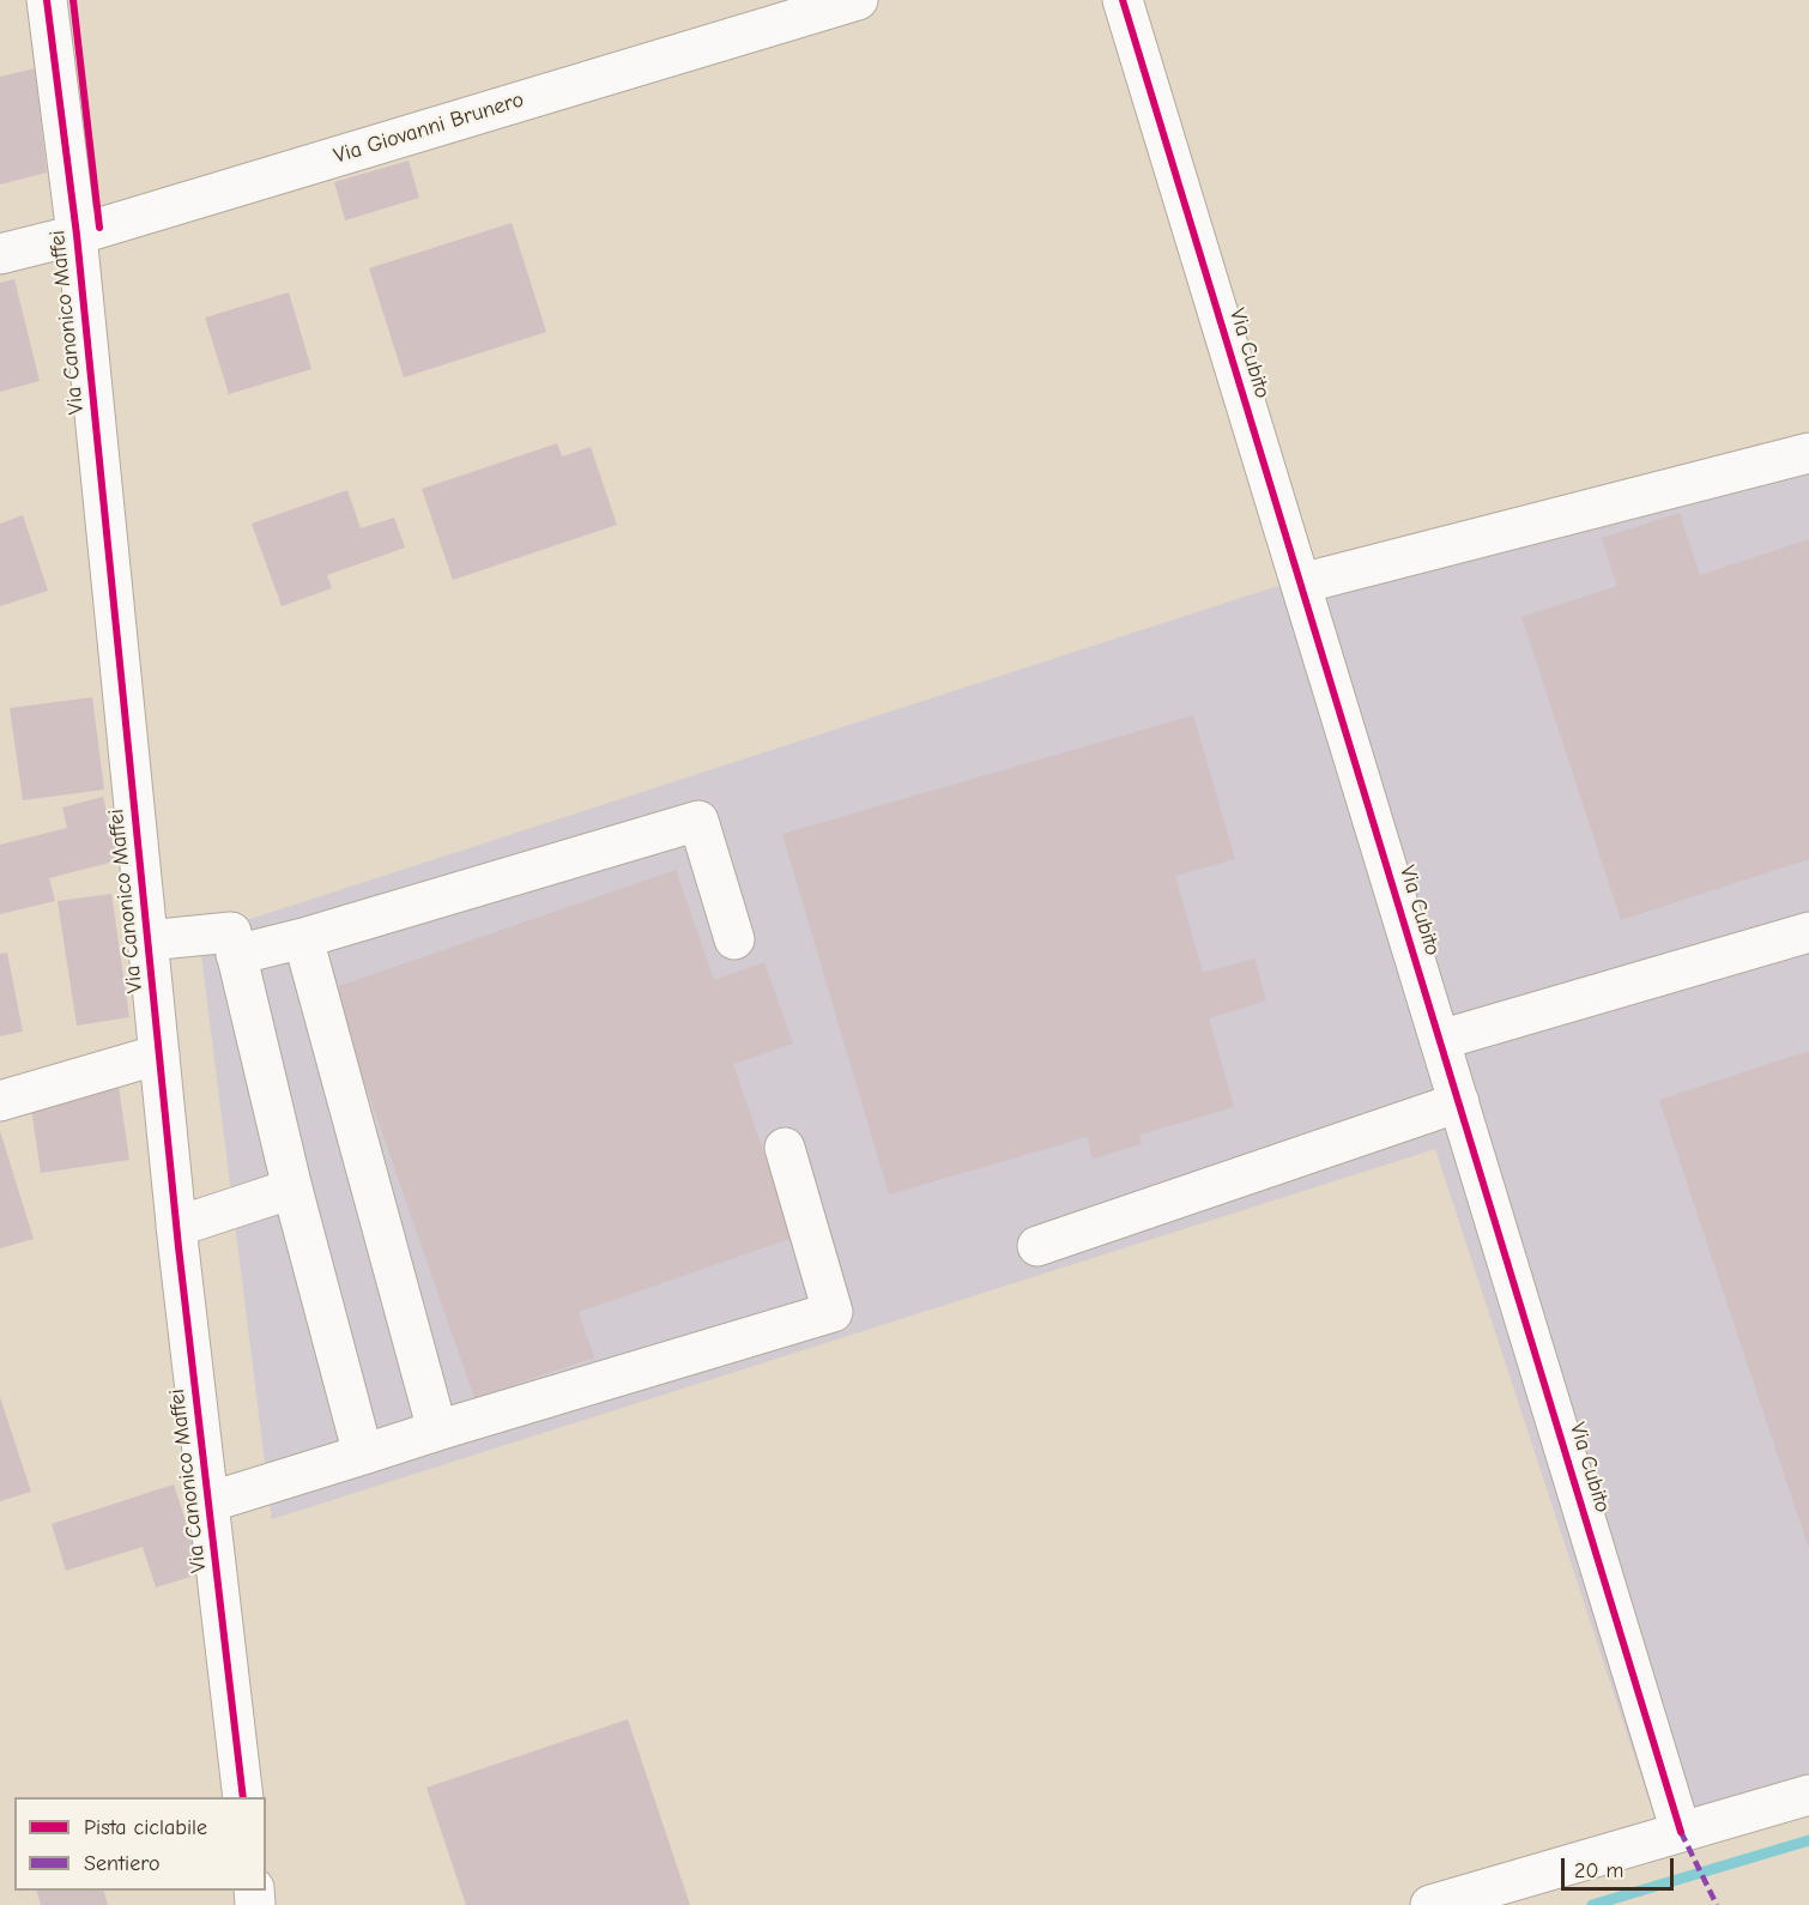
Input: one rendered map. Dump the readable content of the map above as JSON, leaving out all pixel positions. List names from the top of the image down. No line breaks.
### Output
{"streets":{"street":["Via Giovanni Brunero","Via Canonico Maffei","Via Cubito"]},"crossings":[["Via Giovanni Brunero","Via Canonico Maffei"]],"legend":["Pista ciclabile","Sentiero"],"scale_bar":"20 m"}
